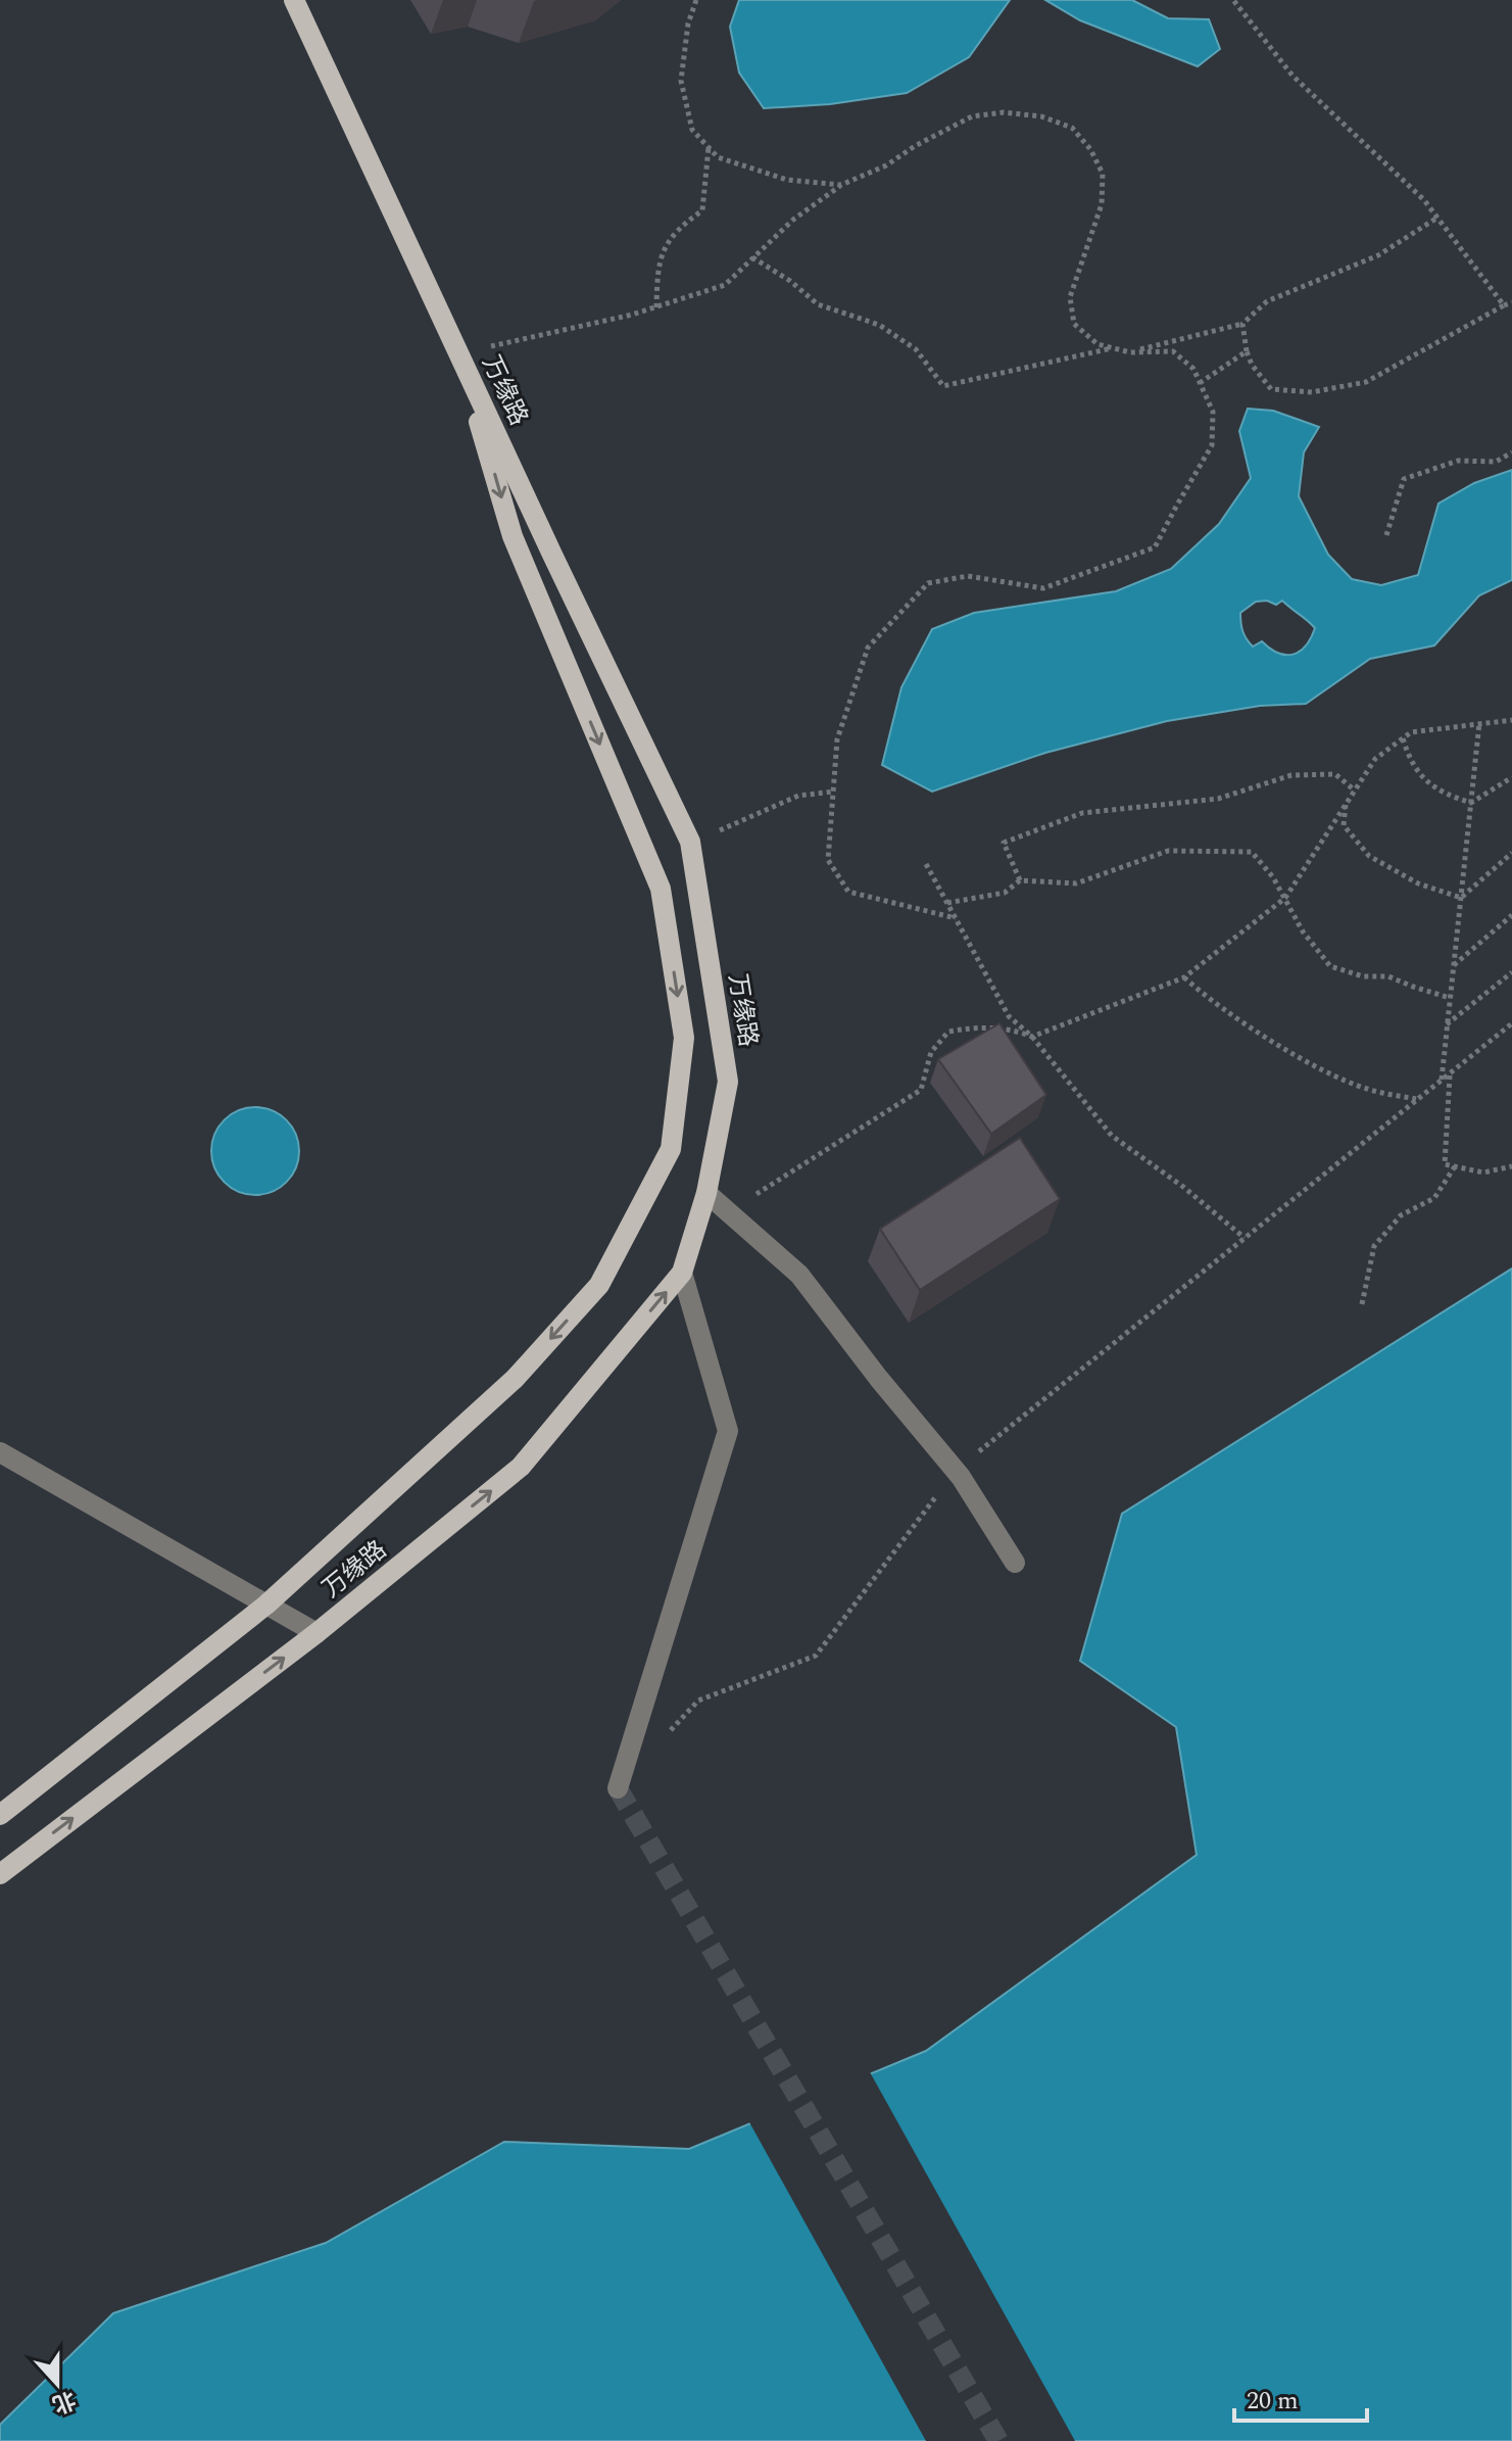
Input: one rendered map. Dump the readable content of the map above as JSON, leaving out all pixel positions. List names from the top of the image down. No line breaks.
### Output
{"streets":{"main road":["万缘路"]},"scale_bar":"20 m","north":"bottom"}
